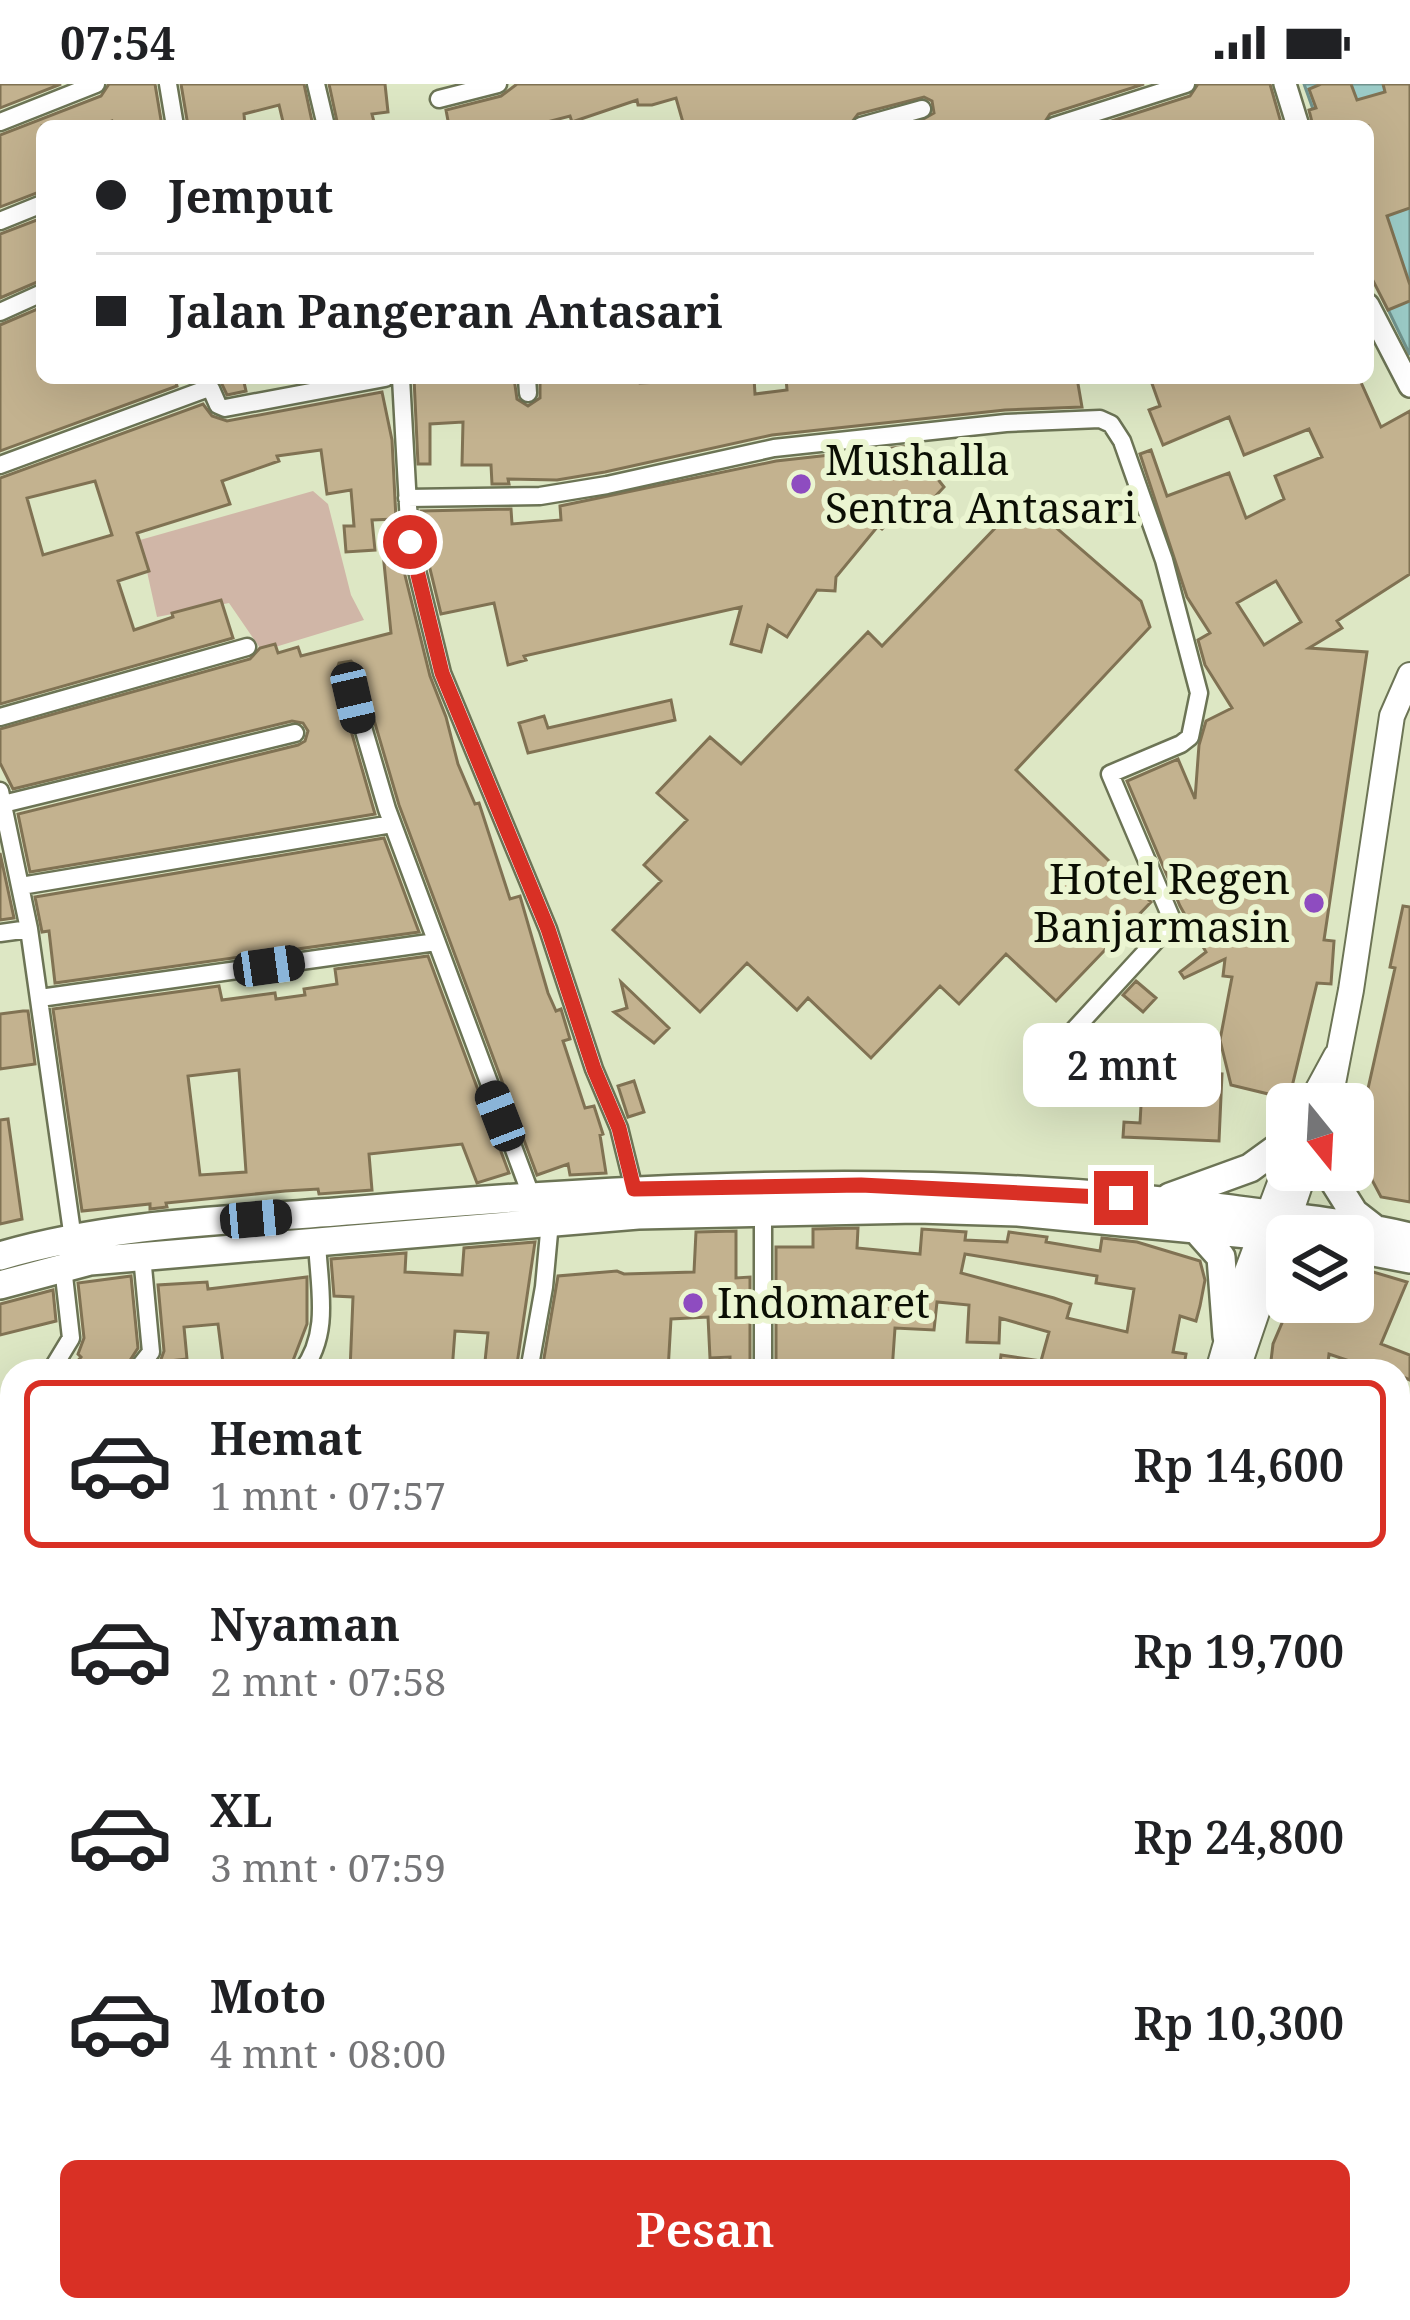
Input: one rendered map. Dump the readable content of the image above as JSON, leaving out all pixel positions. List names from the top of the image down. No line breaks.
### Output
{"places":["Mushalla Sentra Antasari","Hotel Regen Banjarmasin","Indomaret"],"north":"bottom","page":{"status":"07:54","banner":["Jemput","Jalan Pangeran Antasari"],"bubble":"2 mnt","list":[{"name":"Hemat","note":"1 mnt · 07:57","value":"Rp 14,600"},{"name":"Nyaman","note":"2 mnt · 07:58","value":"Rp 19,700"},{"name":"XL","note":"3 mnt · 07:59","value":"Rp 24,800"},{"name":"Moto","note":"4 mnt · 08:00","value":"Rp 10,300"}],"buttons":"Pesan"}}
